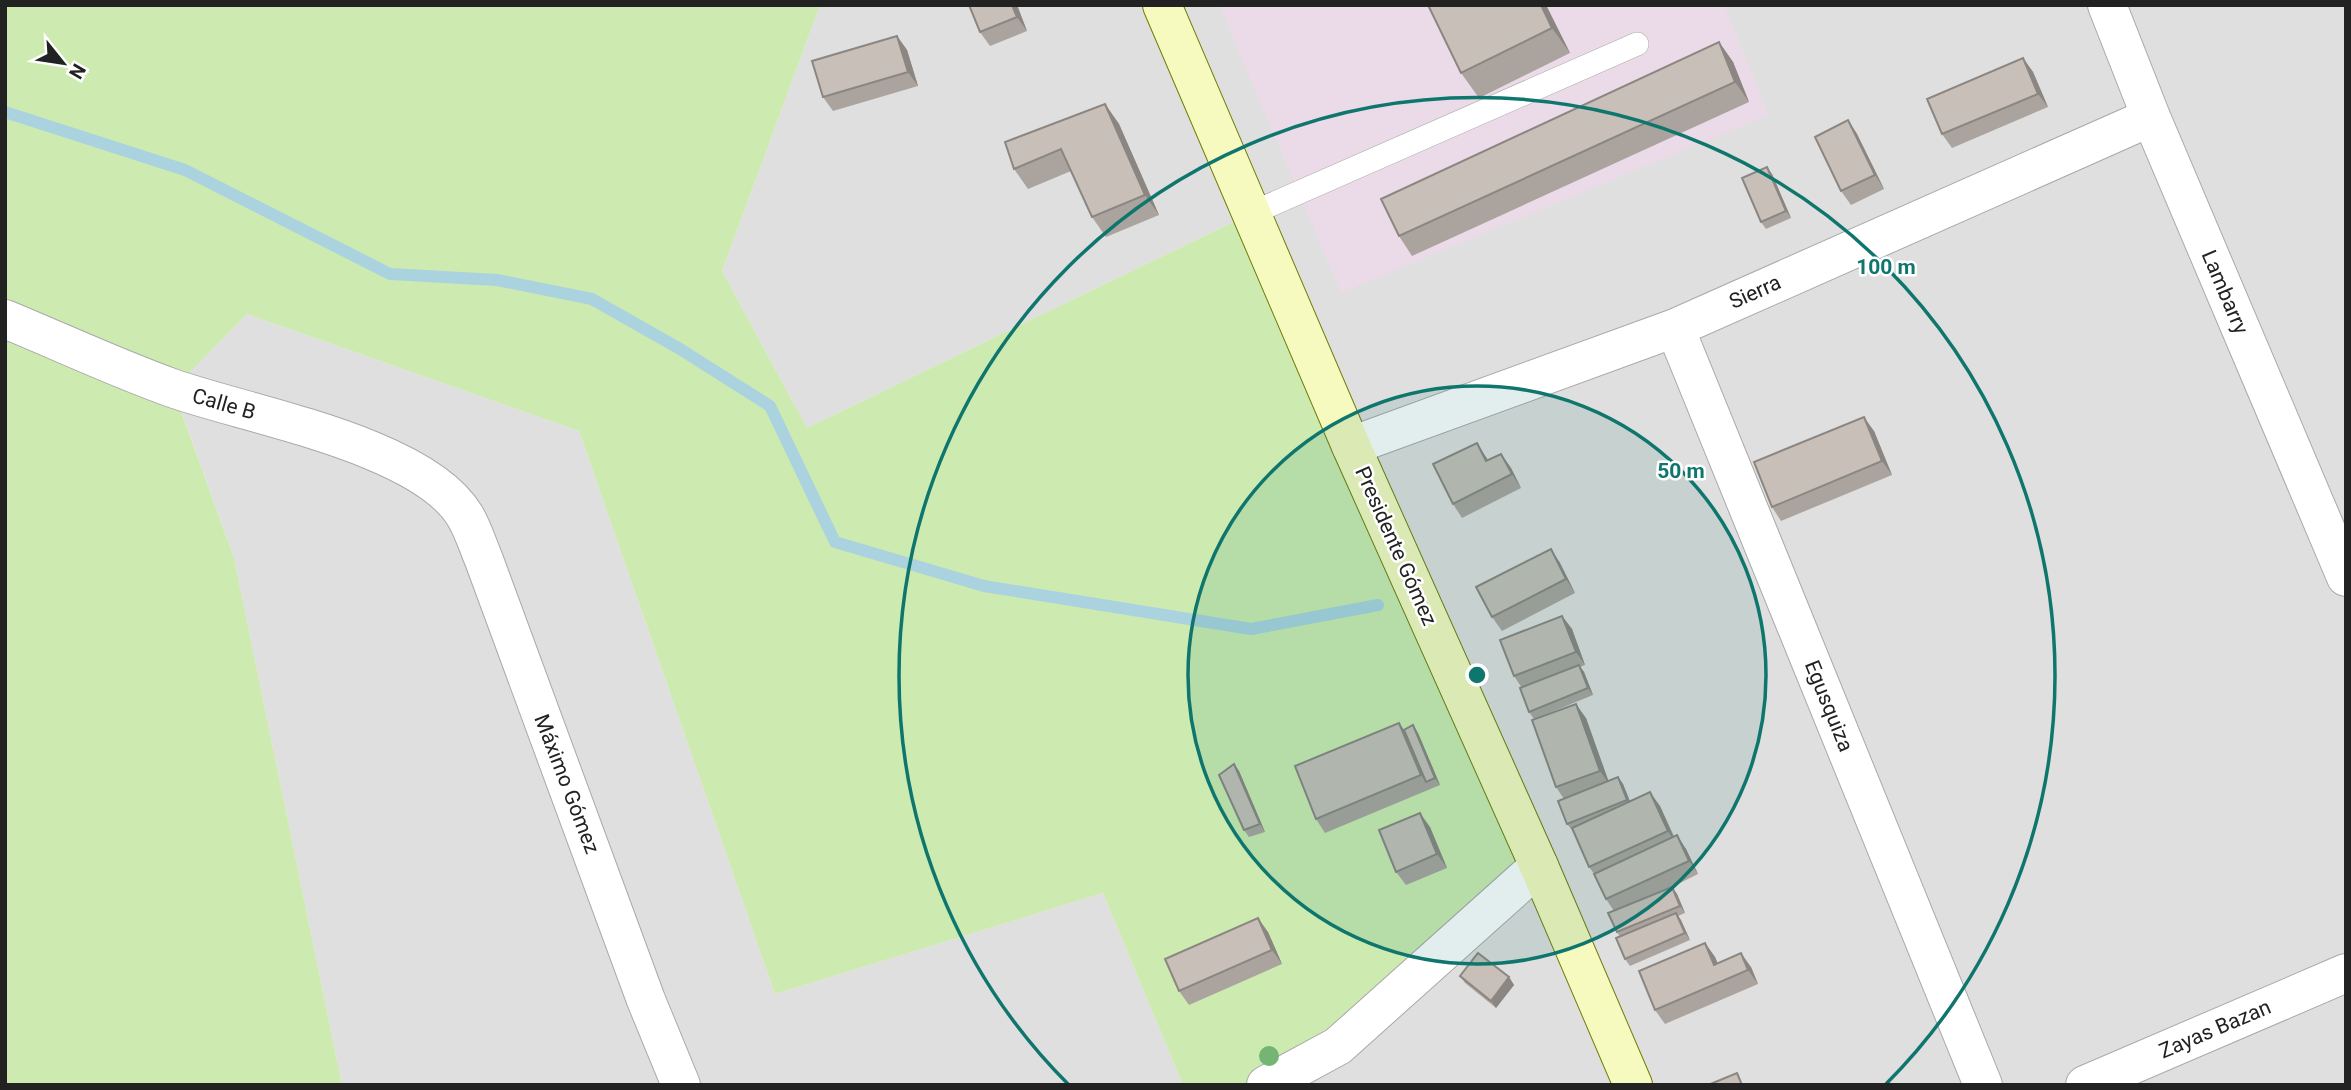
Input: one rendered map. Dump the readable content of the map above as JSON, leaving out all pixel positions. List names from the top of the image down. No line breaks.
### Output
{"streets":{"main road":["Presidente Gómez"],"street":["Sierra","Lambarry","Calle B","Egusquiza","Máximo Gómez","Zayas Bazan"]},"crossings":[["Sierra","Lambarry"],["Sierra","Presidente Gómez"],["Sierra","Egusquiza"],["Calle B","Máximo Gómez"]],"north":"bottom right","rings":["100 m","50 m"]}
